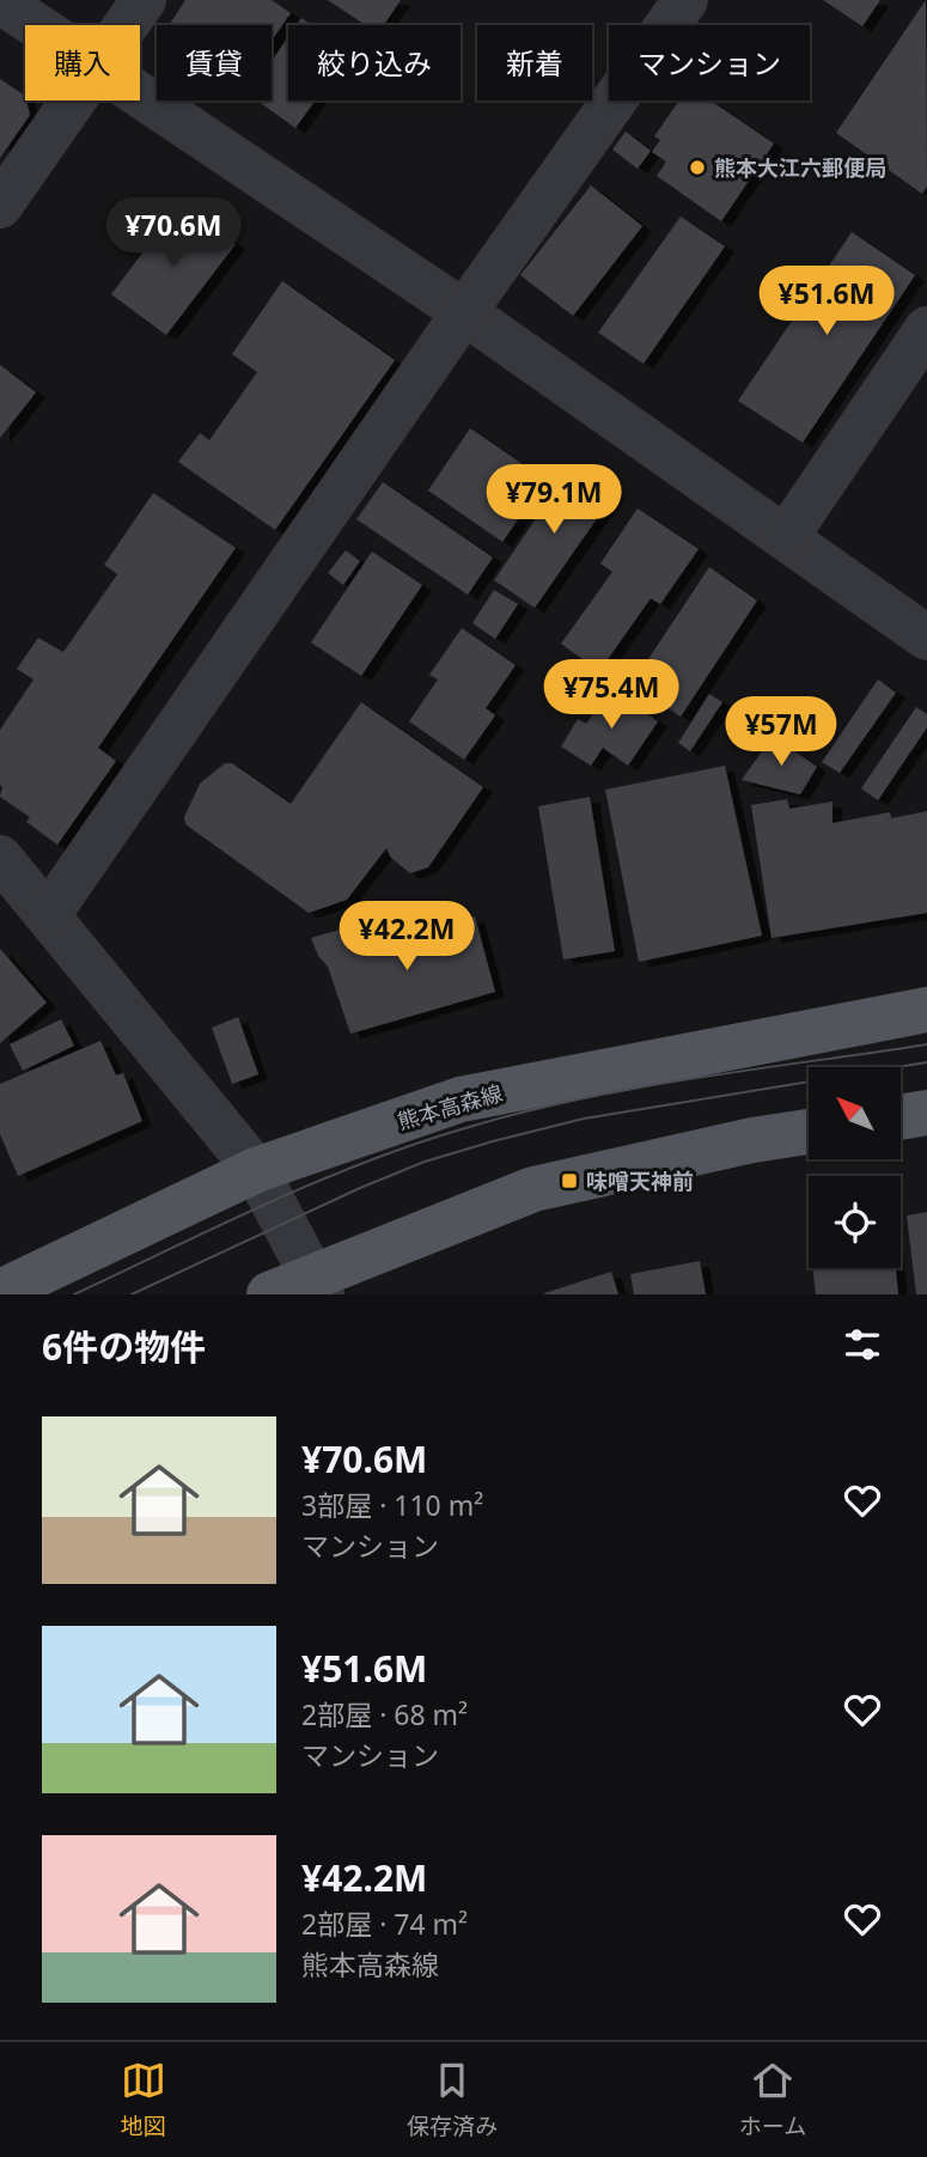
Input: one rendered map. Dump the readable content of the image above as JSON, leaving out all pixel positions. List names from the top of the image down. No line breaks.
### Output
{"streets":{"main road":["熊本高森線"]},"places":{"other":["熊本大江六郵便局"],"transit":["味噌天神前"]},"north":"top left","page":{"chip":["購入","賃貸","絞り込み","新着","マンション"],"price":["¥70.6M","¥51.6M","¥79.1M","¥75.4M","¥57M","¥42.2M"],"heading":"6件の物件","list":[{"name":"¥70.6M","note":"3部屋 · 110 m² · マンション"},{"name":"¥51.6M","note":"2部屋 · 68 m² · マンション"},{"name":"¥42.2M","note":"2部屋 · 74 m² · 熊本高森線"}],"tabs":["地図","保存済み","ホーム"]}}
